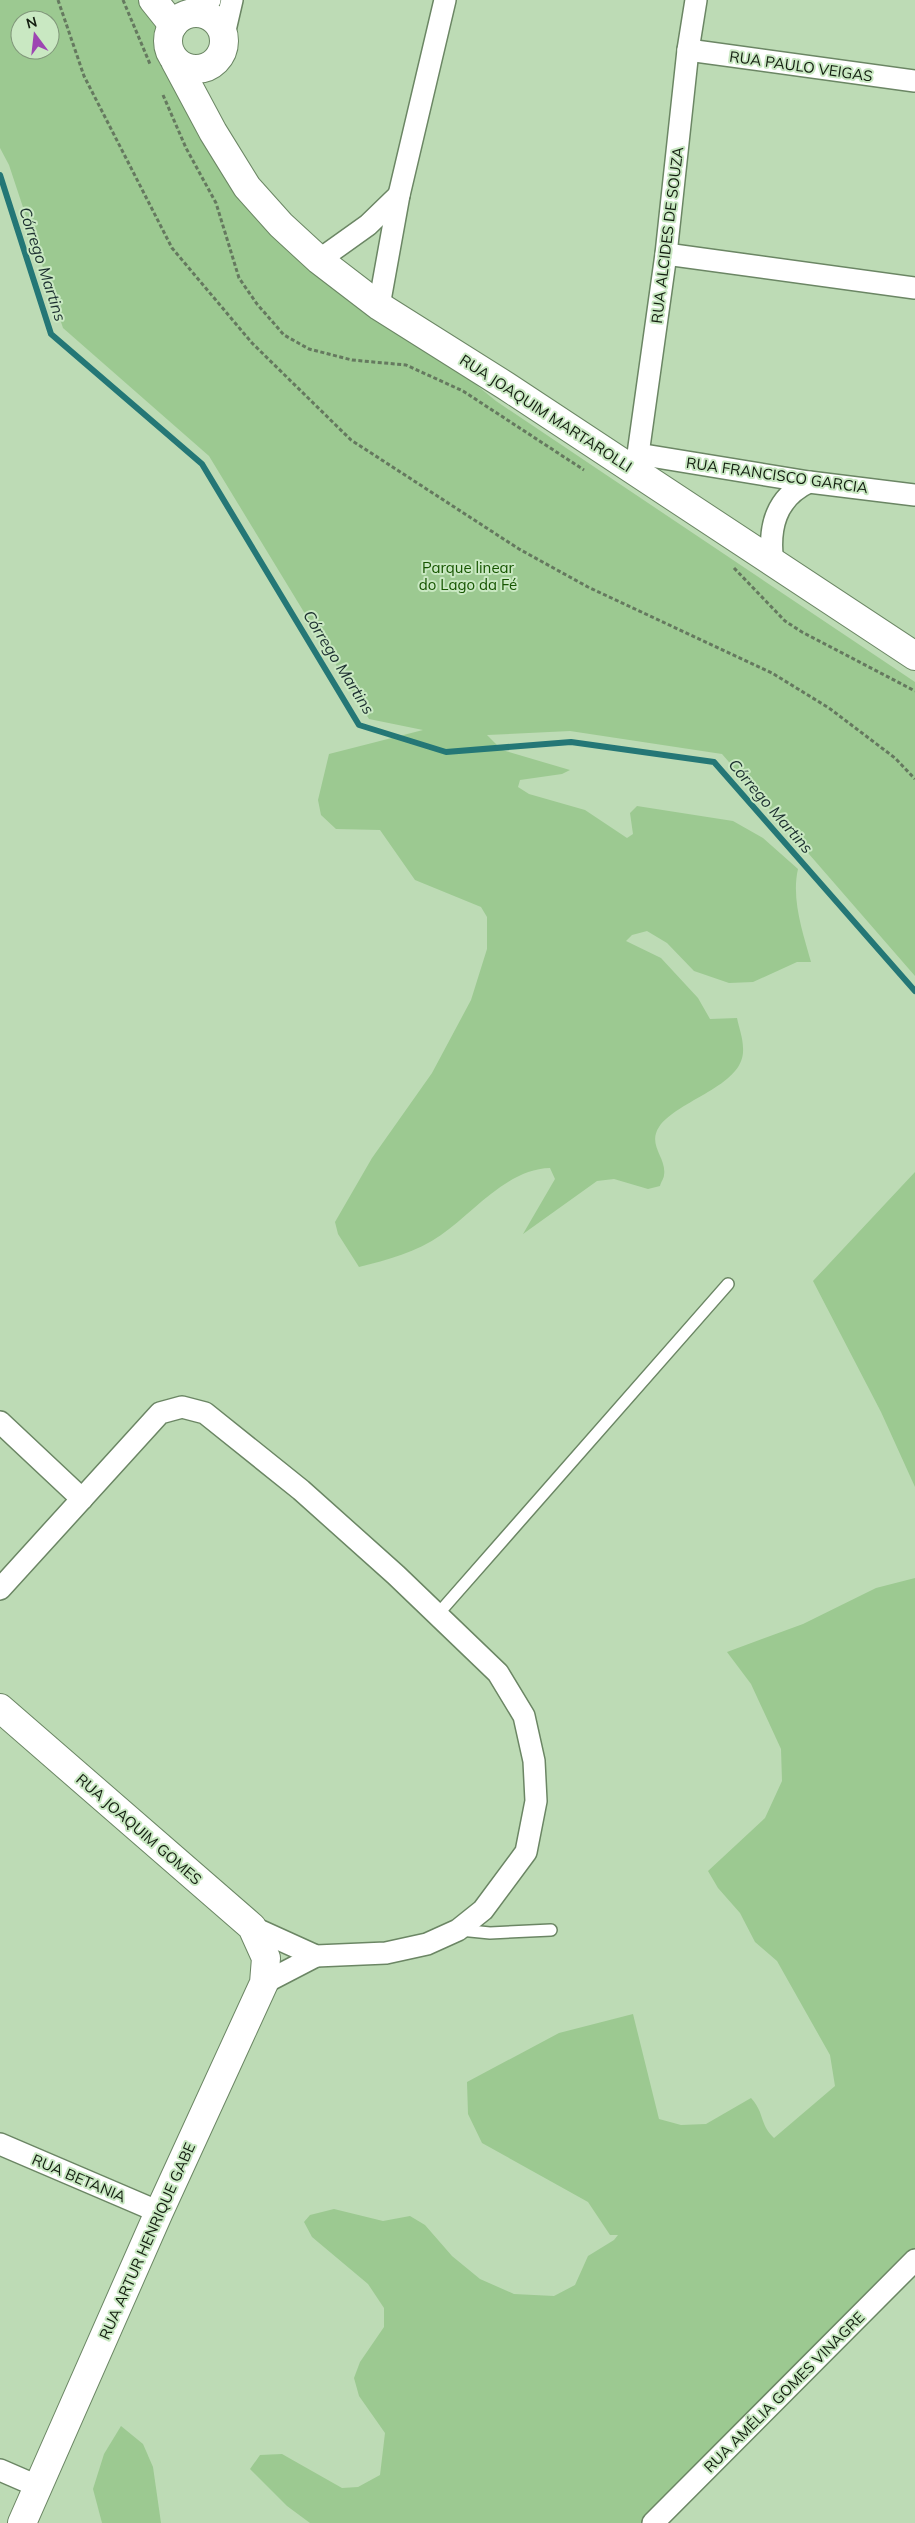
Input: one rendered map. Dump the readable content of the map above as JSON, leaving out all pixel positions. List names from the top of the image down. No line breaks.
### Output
{"streets":{"street":["RUA PAULO VEIGAS","RUA ALCIDES DE SOUZA","RUA JOAQUIM MARTAROLLI","RUA FRANCISCO GARCIA","RUA JOAQUIM GOMES","RUA BETANIA","RUA ARTUR HENRIQUE GABE","RUA AMÉLIA GOMES VINAGRE"]},"crossings":[["RUA PAULO VEIGAS","RUA ALCIDES DE SOUZA"],["RUA ALCIDES DE SOUZA","RUA JOAQUIM MARTAROLLI"],["RUA ALCIDES DE SOUZA","RUA FRANCISCO GARCIA"],["RUA JOAQUIM MARTAROLLI","RUA FRANCISCO GARCIA"],["RUA JOAQUIM GOMES","RUA ARTUR HENRIQUE GABE"],["RUA BETANIA","RUA ARTUR HENRIQUE GABE"]],"water":["Córrego Martins"],"parks":["Parque linear do Lago da Fé"],"north":"top"}
